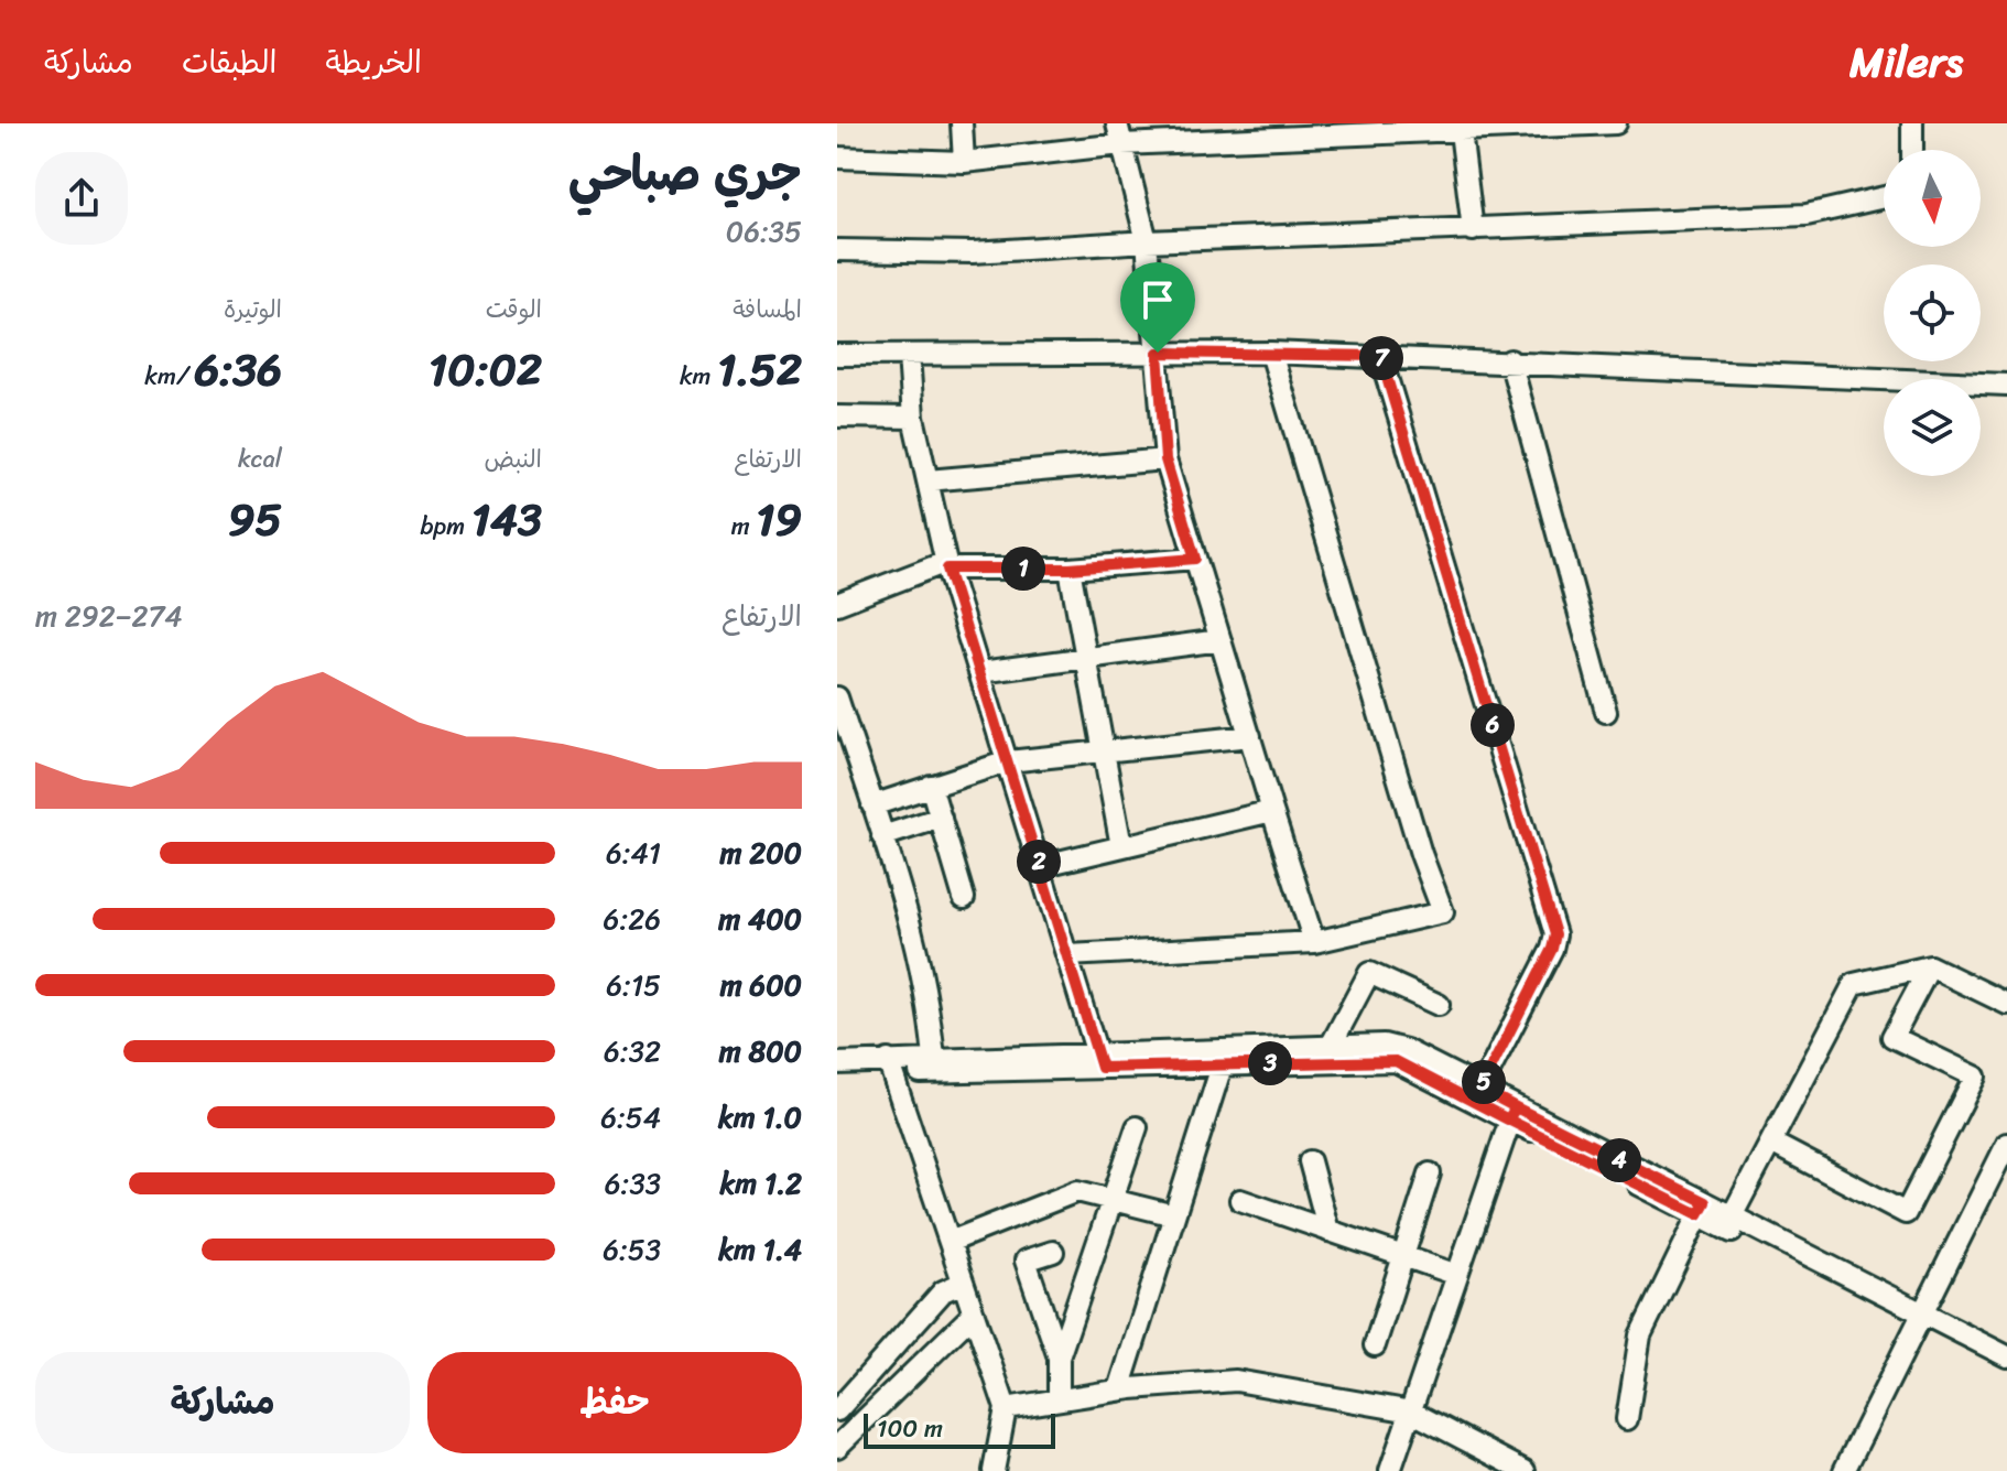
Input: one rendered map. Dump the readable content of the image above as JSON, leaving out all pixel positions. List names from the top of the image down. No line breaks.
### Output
{"scale_bar":"100 m","north":"bottom","page":{"header":"Milers","nav":["الخريطة","الطبقات","مشاركة"],"heading":["جري صباحي","06:35"],"stats":[["المسافة","1.52 km"],["الوقت","10:02"],["الوتيرة","6:36 /km"],["الارتفاع","19 m"],["النبض","143 bpm"],["kcal","95"]],"pins":["7","1","6","2","3","5","4"],"chart":["الارتفاع","274–292 m"],"list":[{"name":"200 m","note":"6:41"},{"name":"400 m","note":"6:26"},{"name":"600 m","note":"6:15"},{"name":"800 m","note":"6:32"},{"name":"1.0 km","note":"6:54"},{"name":"1.2 km","note":"6:33"},{"name":"1.4 km","note":"6:53"}],"buttons":["حفظ","مشاركة"],"scale":"100 m"}}
